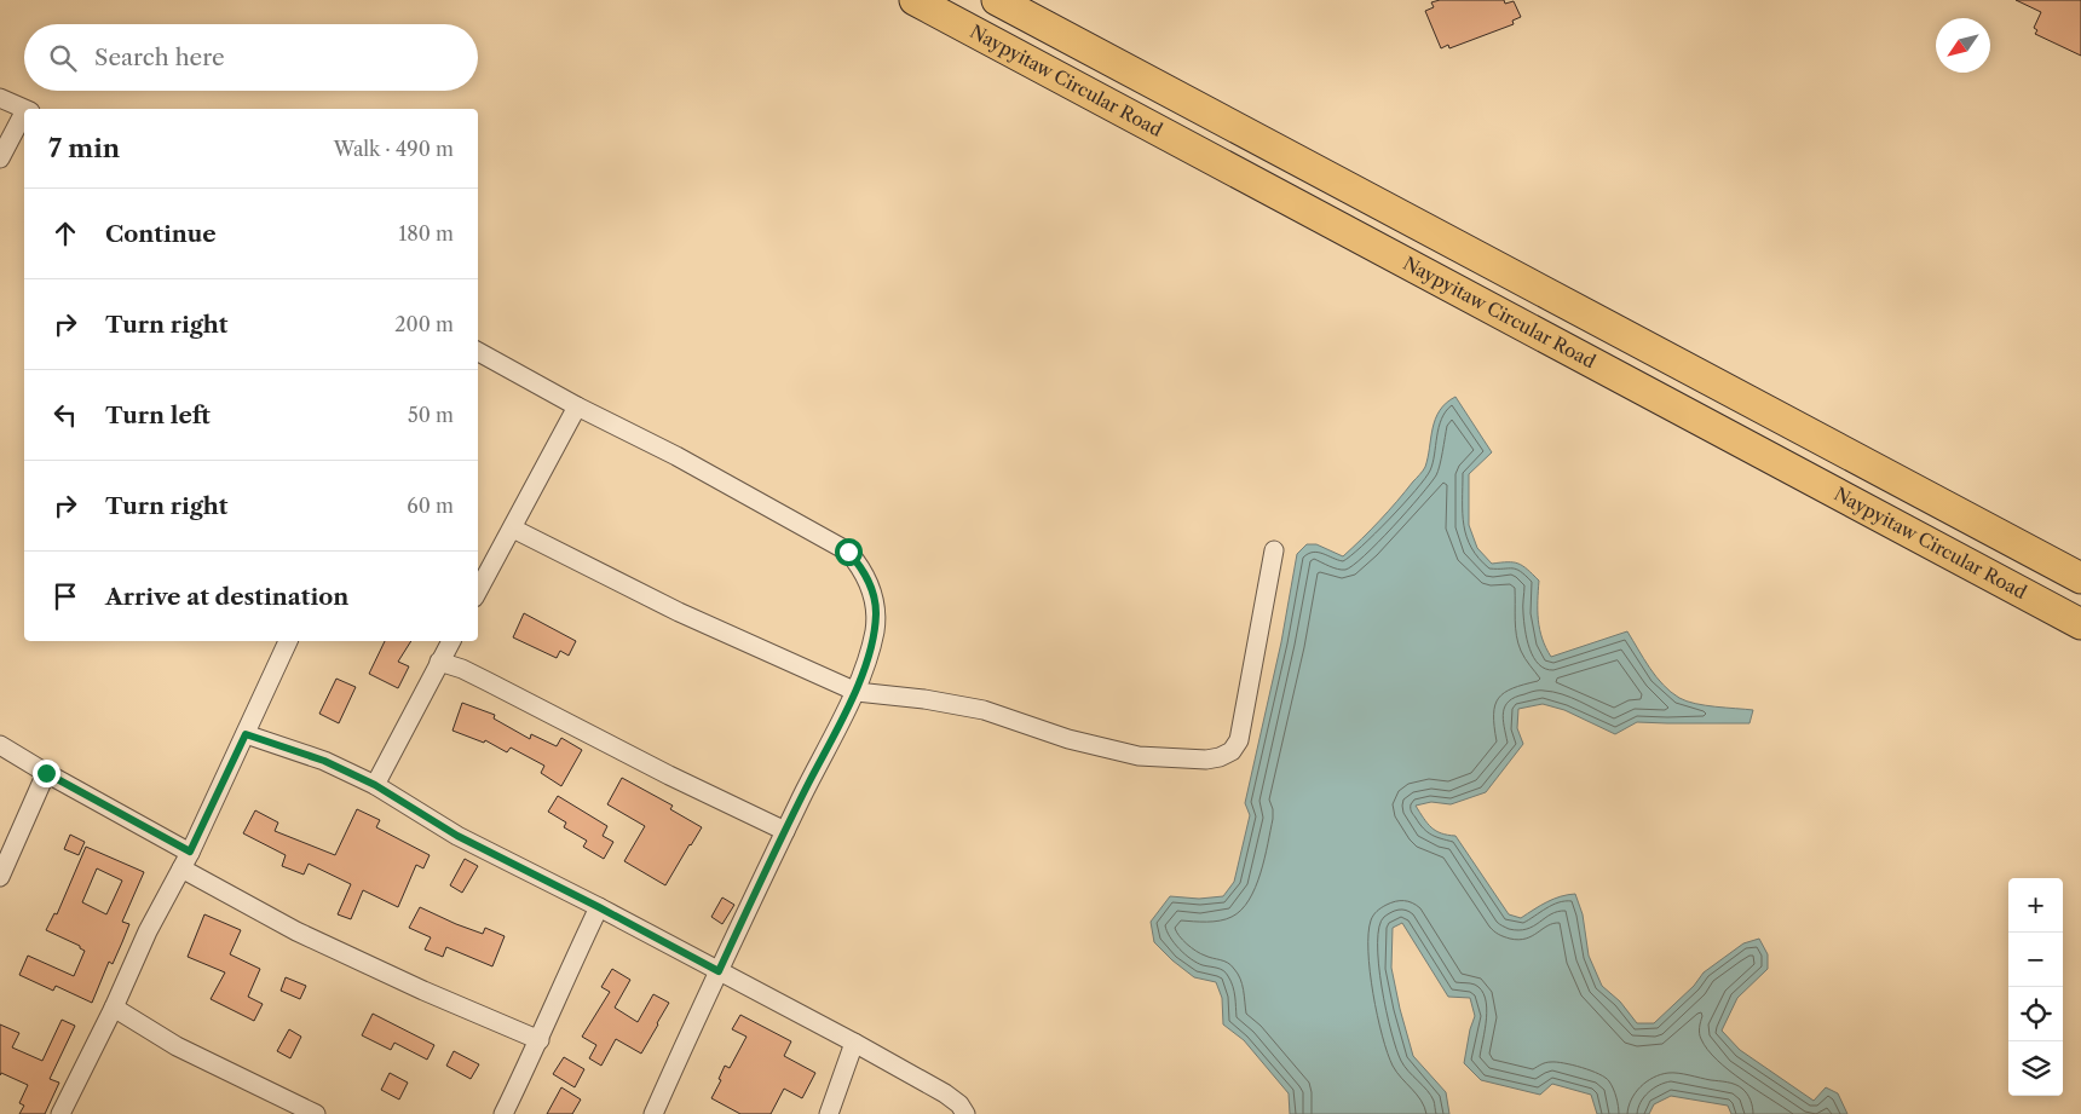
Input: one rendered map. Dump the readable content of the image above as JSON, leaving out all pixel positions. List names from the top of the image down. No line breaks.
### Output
{"streets":{"main road":["Naypyitaw Circular Road"]},"north":"bottom left","page":{"search":"Search here","heading":["7 min","Walk · 490 m"],"list":[["Continue","180 m"],["Turn right","200 m"],["Turn left","50 m"],["Turn right","60 m"],"Arrive at destination"],"map_buttons":["+","−"]}}
